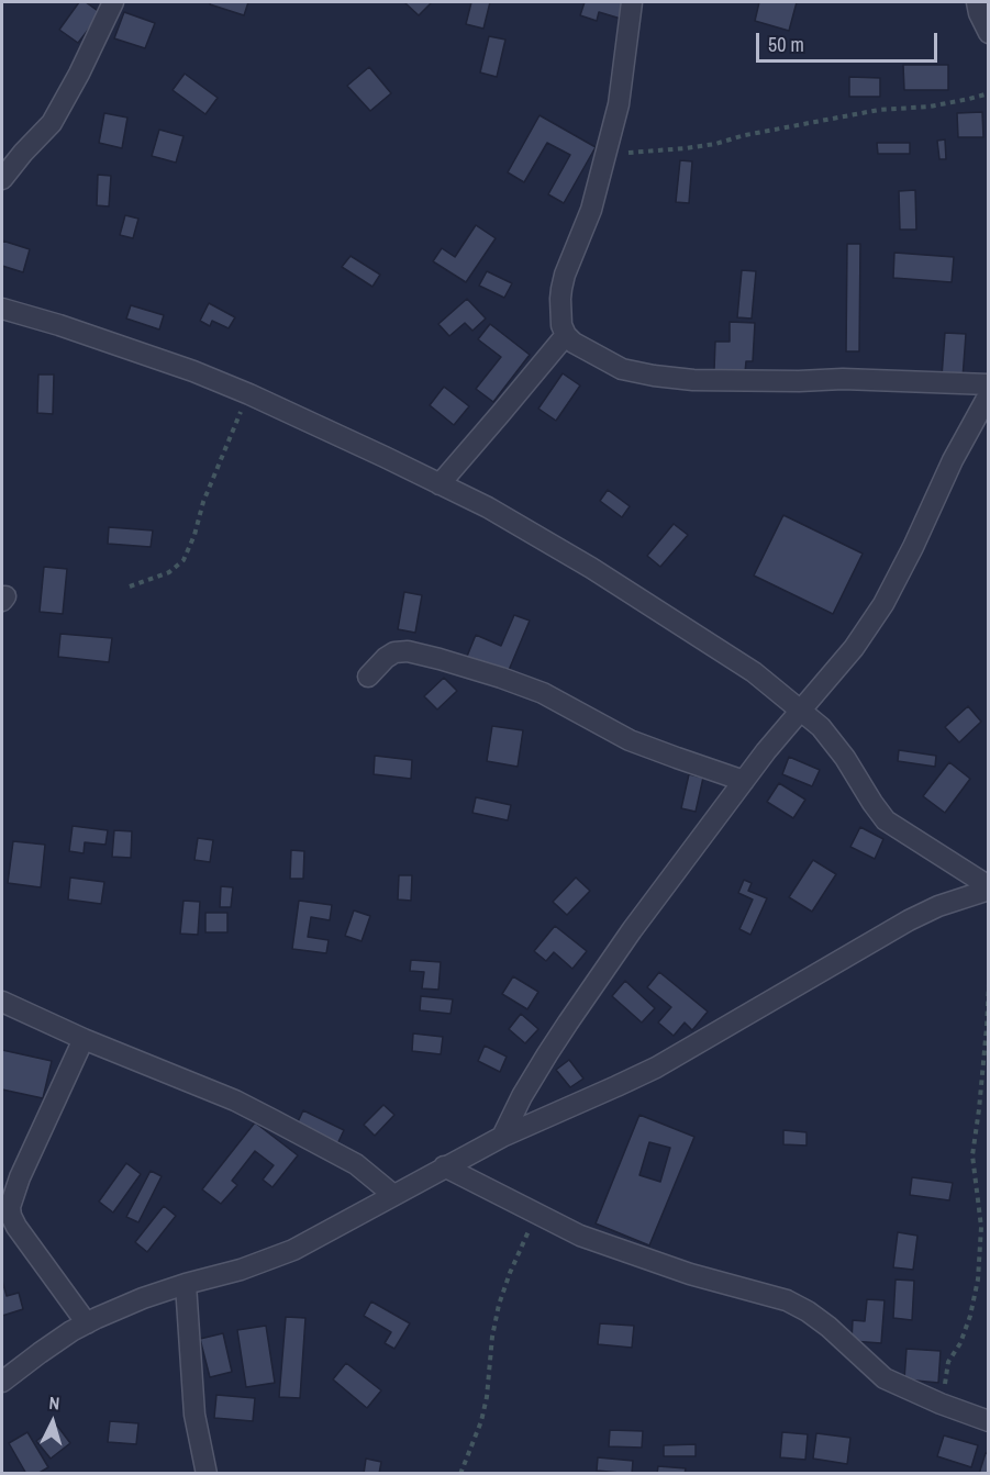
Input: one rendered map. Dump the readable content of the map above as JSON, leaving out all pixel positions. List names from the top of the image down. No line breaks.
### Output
{"scale_bar":"50 m","north":"top"}
